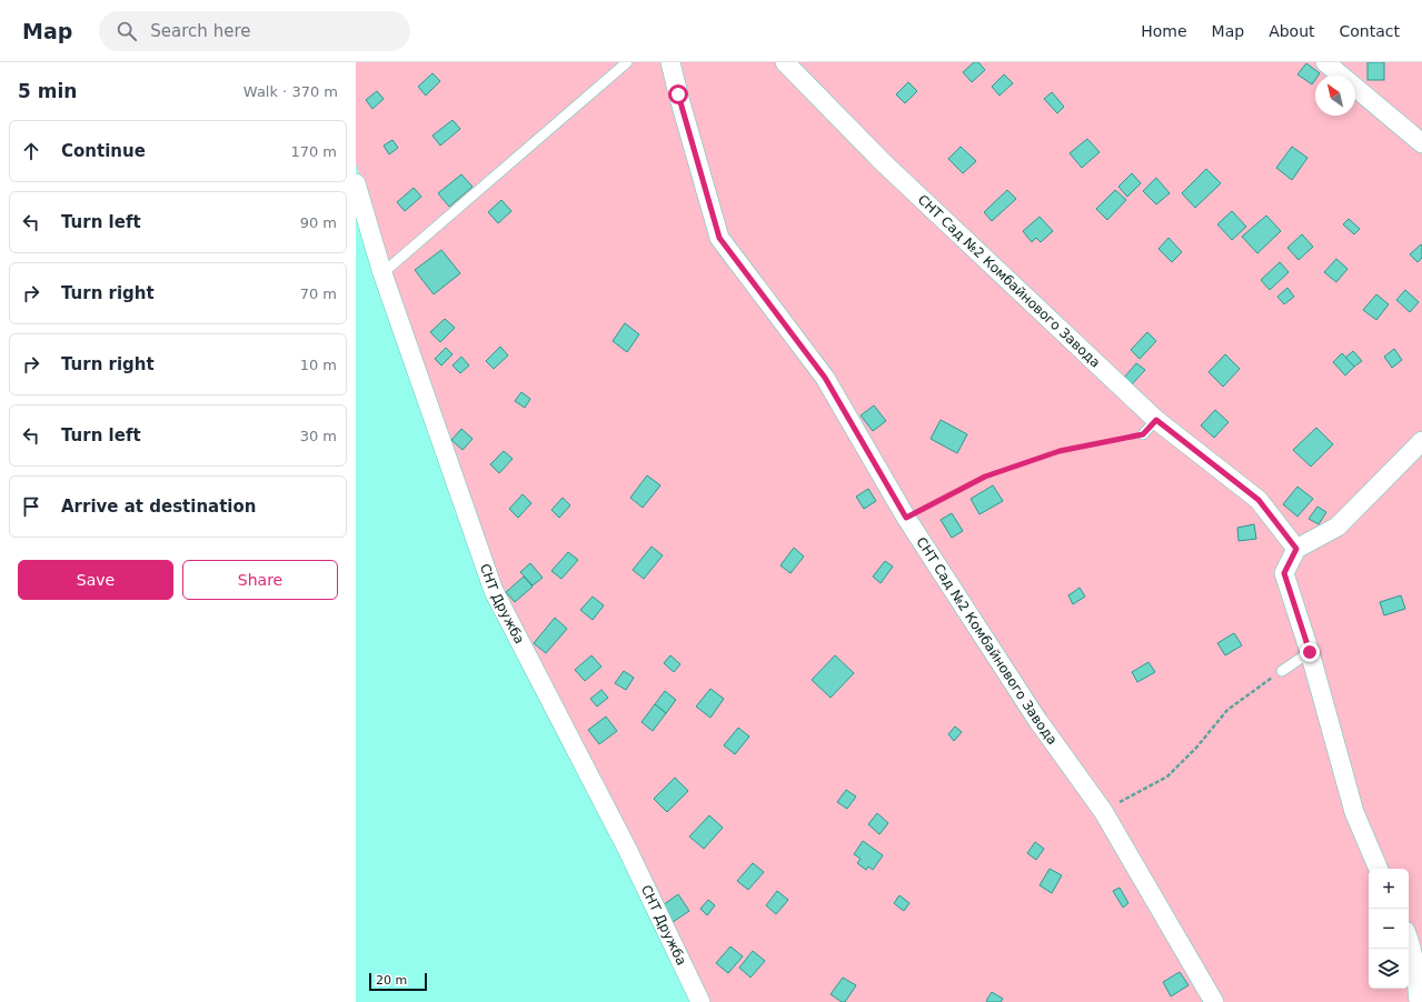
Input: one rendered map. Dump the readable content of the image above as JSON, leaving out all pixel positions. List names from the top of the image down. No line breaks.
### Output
{"streets":{"street":["СНТ Сад №2 Комбайнового Завода","СНТ Дружба"]},"scale_bar":"20 m","north":"top left","page":{"header":"Map","search":"Search here","nav":["Home","Map","About","Contact"],"heading":["5 min","Walk · 370 m"],"list":[["Continue","170 m"],["Turn left","90 m"],["Turn right","70 m"],["Turn right","10 m"],["Turn left","30 m"],"Arrive at destination"],"buttons":["Save","Share"],"map_buttons":["+","−"],"scale":"20 m"}}
